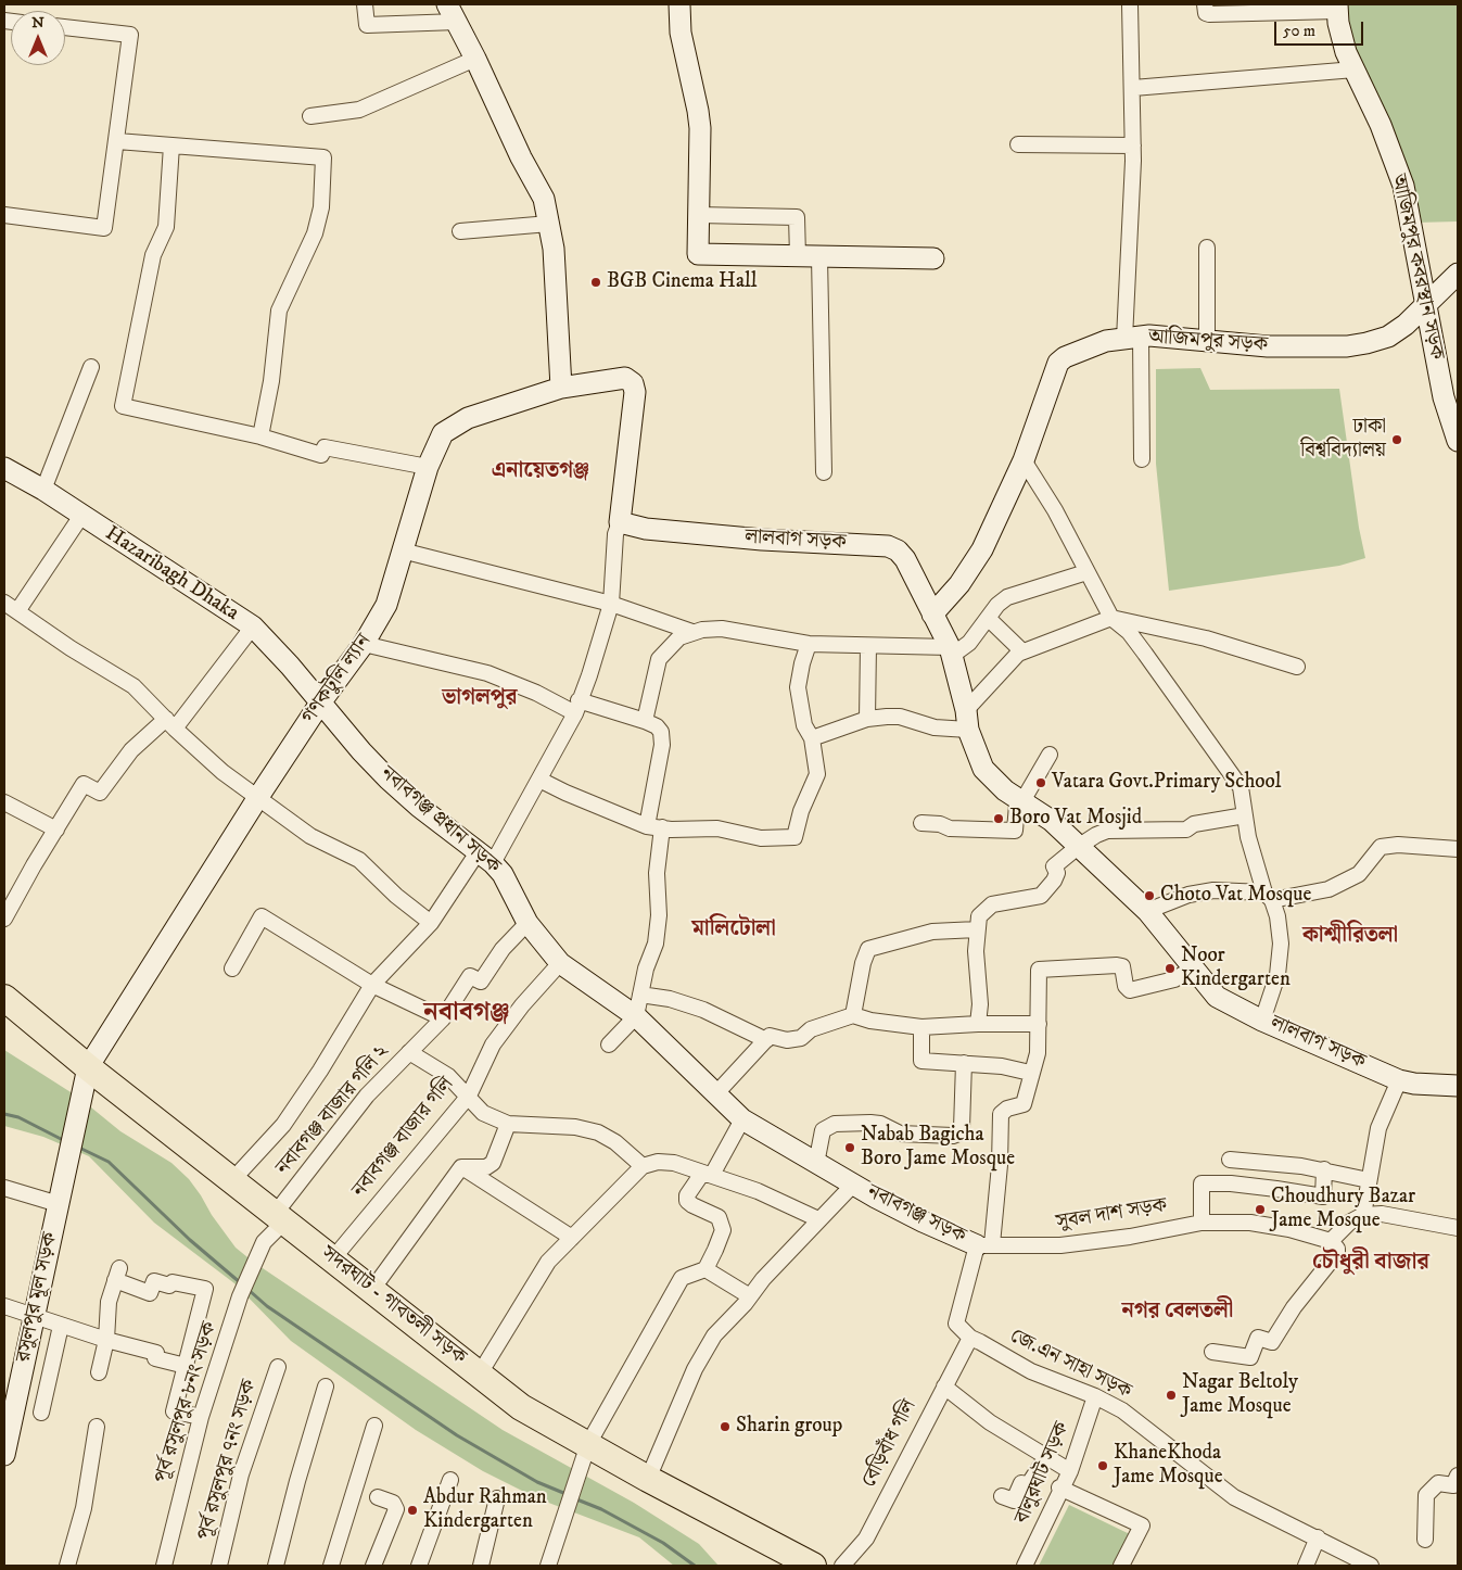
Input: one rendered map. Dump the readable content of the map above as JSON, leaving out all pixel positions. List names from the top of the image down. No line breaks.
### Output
{"streets":{"highway":["সদরঘাট - গাবতলী সড়ক"],"street":["আজিমপুর কবরস্থান সড়ক","আজিমপুর সড়ক","লালবাগ সড়ক","Hazaribagh Dhaka","গণকটুলি ল্যান","নবাবগঞ্জ প্রধান সড়ক","নবাবগঞ্জ বাজার গলি ২","নবাবগঞ্জ বাজার গলি","নবাবগঞ্জ সড়ক","সুবল দাশ সড়ক","রসুলপুর মূল সড়ক","জে.এন সাহা সড়ক","পূর্ব রসুলপুর ৮নং সড়ক","বেড়িবাঁধ গলি","পূর্ব রসুলপুর ৭নং সড়ক","বালুরঘাট সড়ক"]},"crossings":[["আজিমপুর কবরস্থান সড়ক","আজিমপুর সড়ক"],["আজিমপুর সড়ক","লালবাগ সড়ক"],["লালবাগ সড়ক","গণকটুলি ল্যান"],["Hazaribagh Dhaka","গণকটুলি ল্যান"],["Hazaribagh Dhaka","নবাবগঞ্জ প্রধান সড়ক"],["গণকটুলি ল্যান","নবাবগঞ্জ প্রধান সড়ক"],["গণকটুলি ল্যান","রসুলপুর মূল সড়ক"],["গণকটুলি ল্যান","সদরঘাট - গাবতলী সড়ক"],["নবাবগঞ্জ প্রধান সড়ক","নবাবগঞ্জ বাজার গলি ২"],["নবাবগঞ্জ প্রধান সড়ক","নবাবগঞ্জ বাজার গলি"],["নবাবগঞ্জ প্রধান সড়ক","নবাবগঞ্জ সড়ক"],["নবাবগঞ্জ বাজার গলি ২","সদরঘাট - গাবতলী সড়ক"],["নবাবগঞ্জ বাজার গলি ২","পূর্ব রসুলপুর ৮নং সড়ক"],["নবাবগঞ্জ বাজার গলি","সদরঘাট - গাবতলী সড়ক"],["নবাবগঞ্জ সড়ক","সুবল দাশ সড়ক"],["রসুলপুর মূল সড়ক","সদরঘাট - গাবতলী সড়ক"],["জে.এন সাহা সড়ক","বেড়িবাঁধ গলি"],["জে.এন সাহা সড়ক","বালুরঘাট সড়ক"]],"districts":["এনায়েতগঞ্জ","ভাগলপুর","মালিটোলা","কাশ্মীরিতলা","নবাবগঞ্জ","চৌধুরী বাজার","নগর বেলতলী"],"places":["BGB Cinema Hall","ঢাকা বিশ্ববিদ্যালয়","Vatara Govt.Primary School","Boro Vat Mosjid","Choto Vat Mosque","Noor Kindergarten","Nabab Bagicha Boro Jame Mosque","Choudhury Bazar Jame Mosque","Nagar Beltoly Jame Mosque","Sharin group","KhaneKhoda Jame Mosque","Abdur Rahman Kindergarten"],"scale_bar":"50 m","north":"top"}
